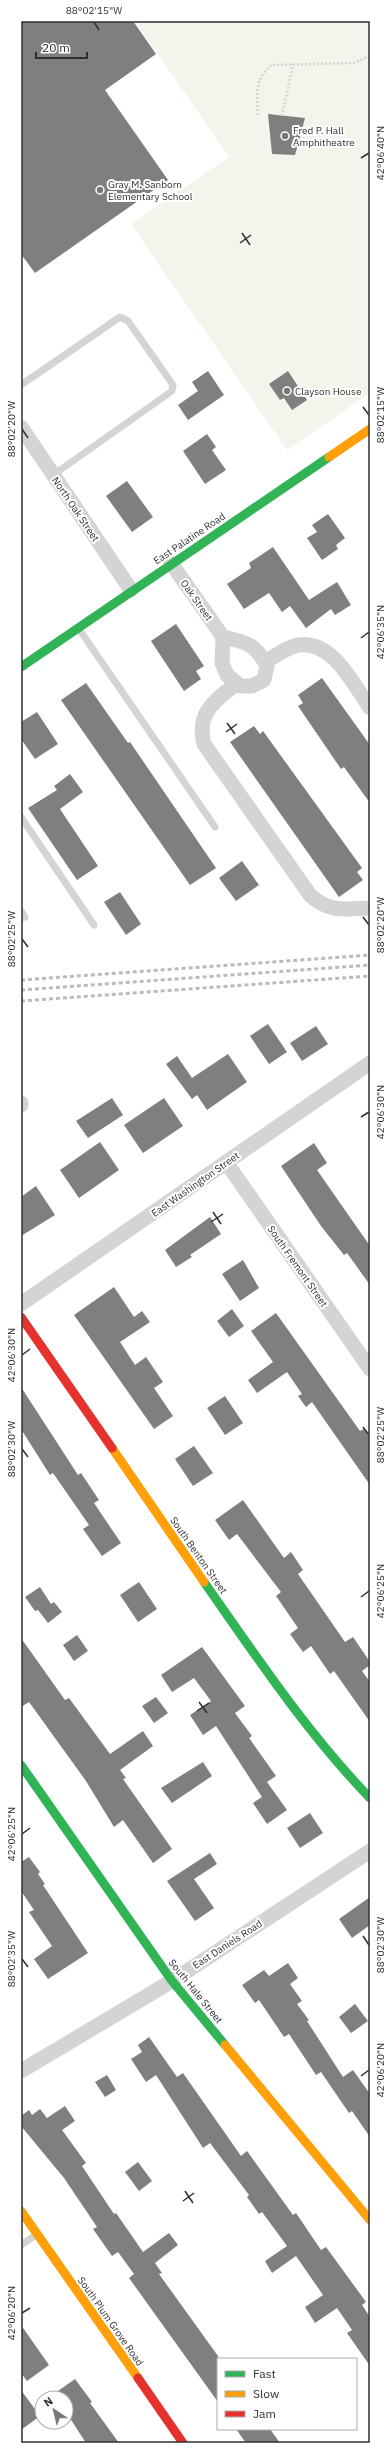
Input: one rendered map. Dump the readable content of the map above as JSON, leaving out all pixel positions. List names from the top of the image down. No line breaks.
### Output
{"streets":{"street":["North Oak Street","East Palatine Road","Oak Street","East Washington Street","South Fremont Street","South Benton Street","East Daniels Road","South Hale Street","South Plum Grove Road"]},"crossings":[["North Oak Street","East Palatine Road"],["East Palatine Road","Oak Street"],["East Washington Street","South Fremont Street"],["East Daniels Road","South Hale Street"]],"places":["Fred P. Hall Amphitheatre","Gray M. Sanborn Elementary School","Clayson House"],"legend":["Fast","Slow","Jam"],"scale_bar":"20 m","north":"top left","coordinates":["88°02'15\"W","42°06'40\"N","88°02'20\"W","42°06'35\"N","88°02'25\"W","42°06'30\"N","88°02'30\"W","42°06'25\"N","88°02'35\"W","42°06'20\"N"]}
